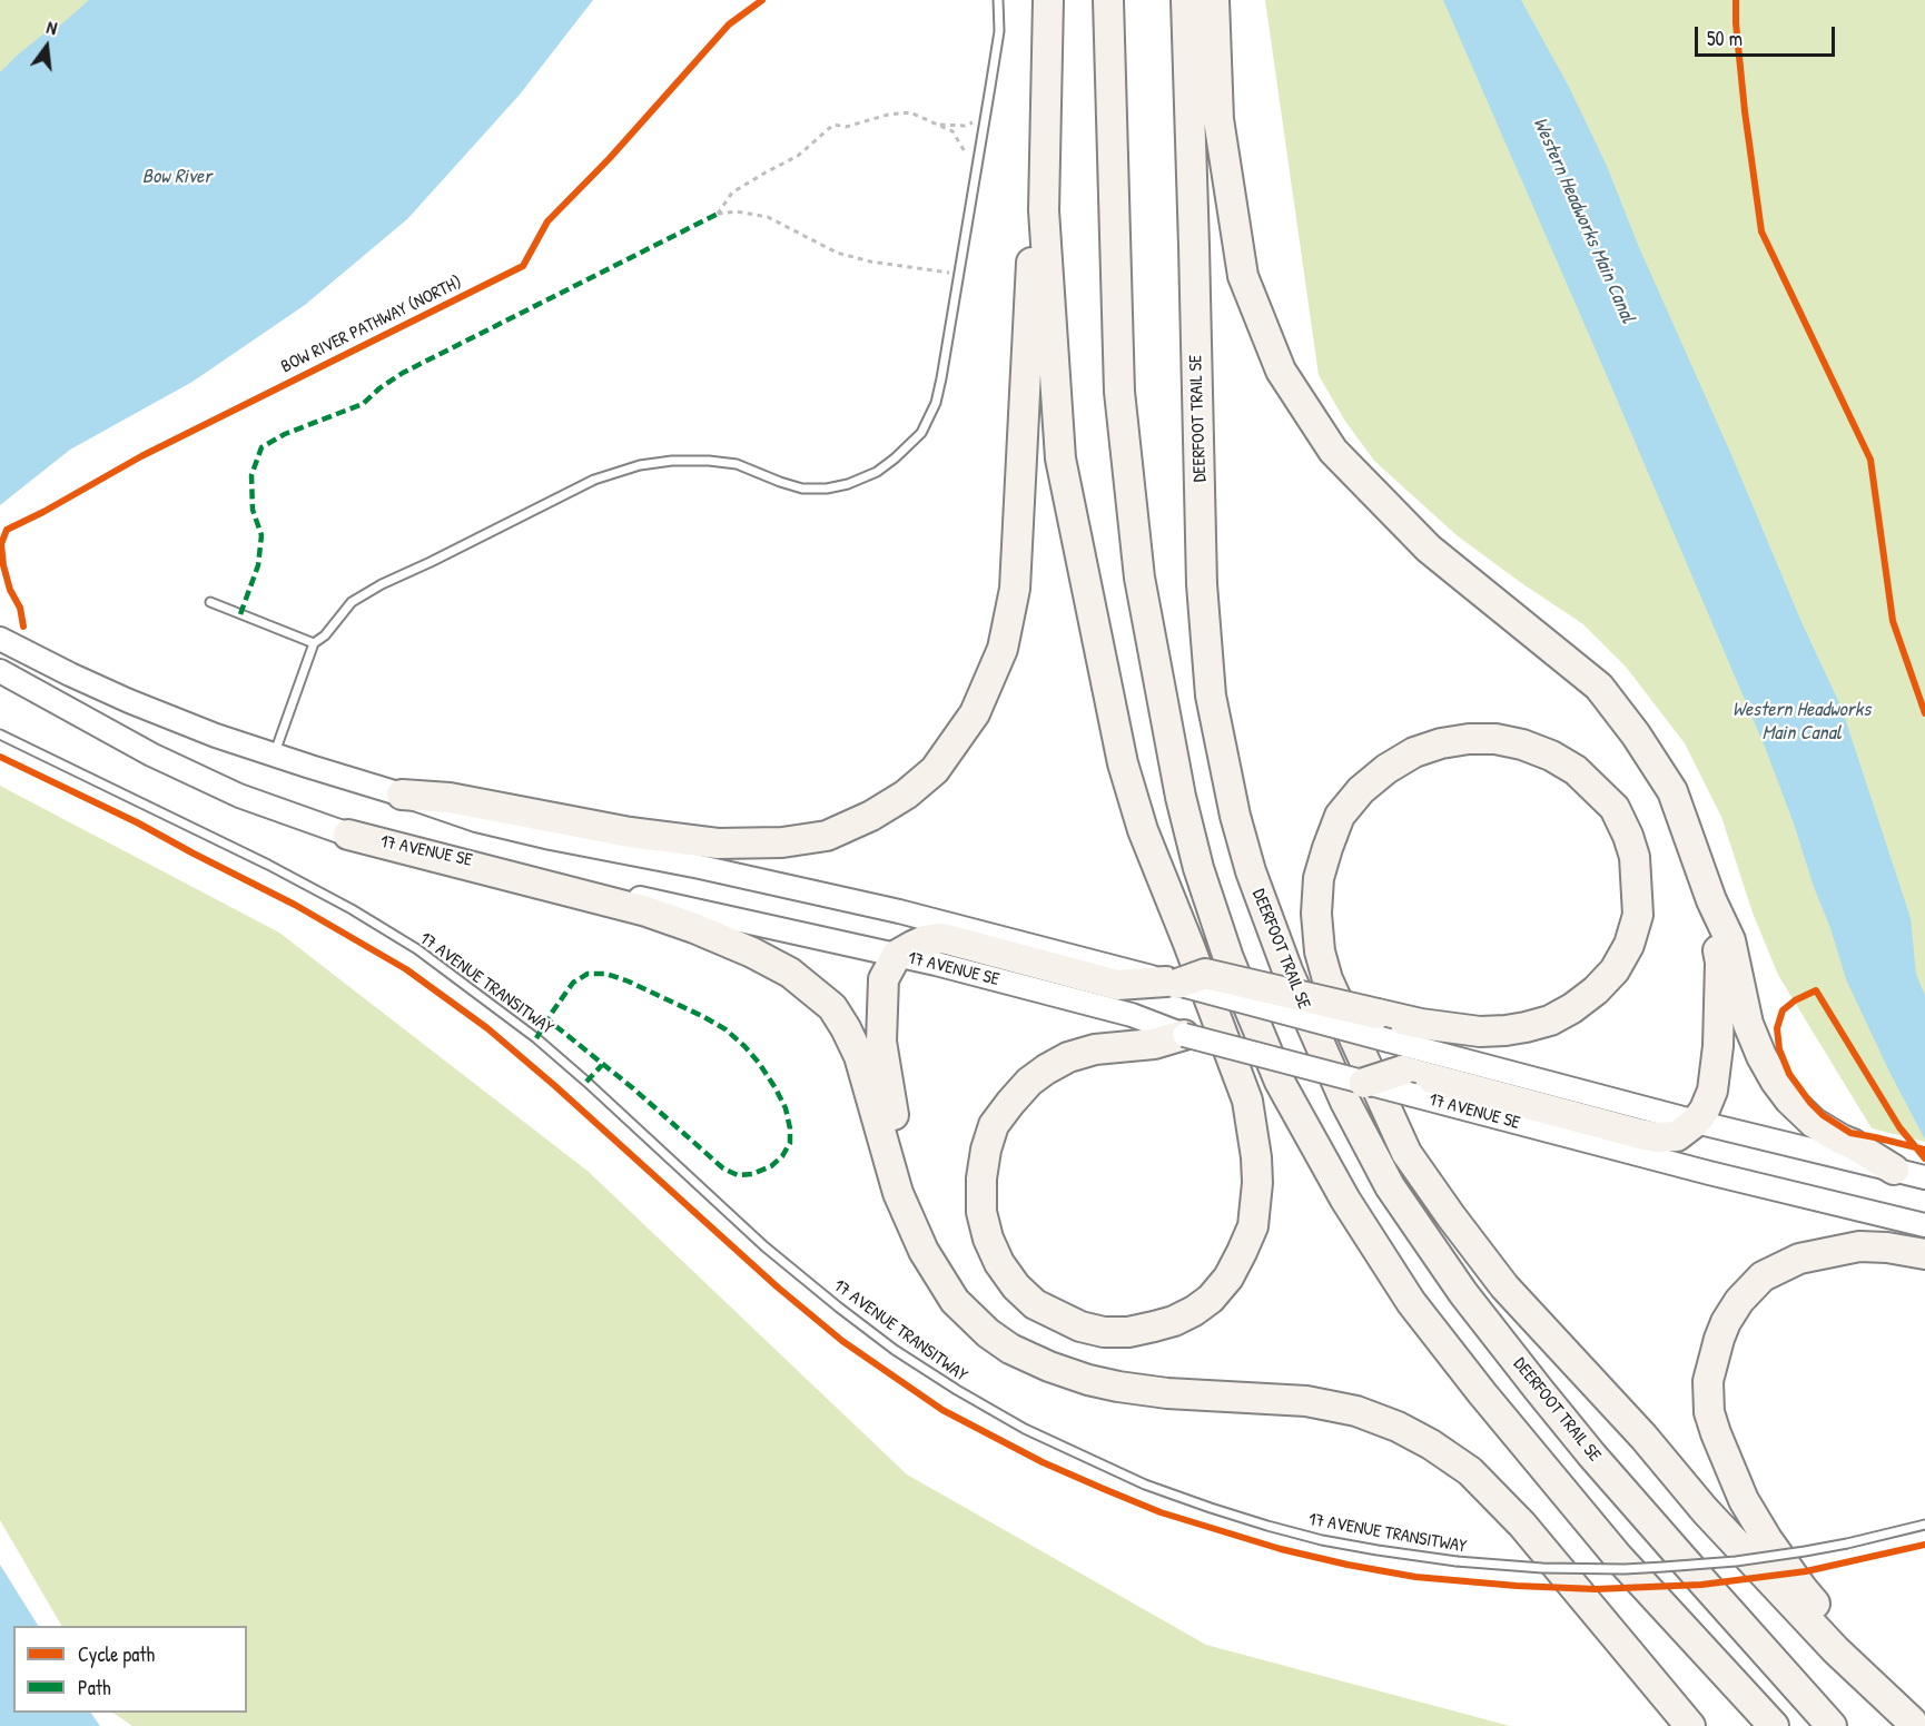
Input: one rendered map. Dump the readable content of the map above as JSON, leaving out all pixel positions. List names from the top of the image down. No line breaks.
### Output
{"streets":{"highway":["DEERFOOT TRAIL SE"],"main road":["17 AVENUE SE"],"lane":["17 AVENUE TRANSITWAY"],"cycle path":["BOW RIVER PATHWAY (NORTH)"]},"water":["Bow River","Western Headworks Main Canal"],"legend":["Cycle path","Path"],"scale_bar":"50 m","north":"top"}
